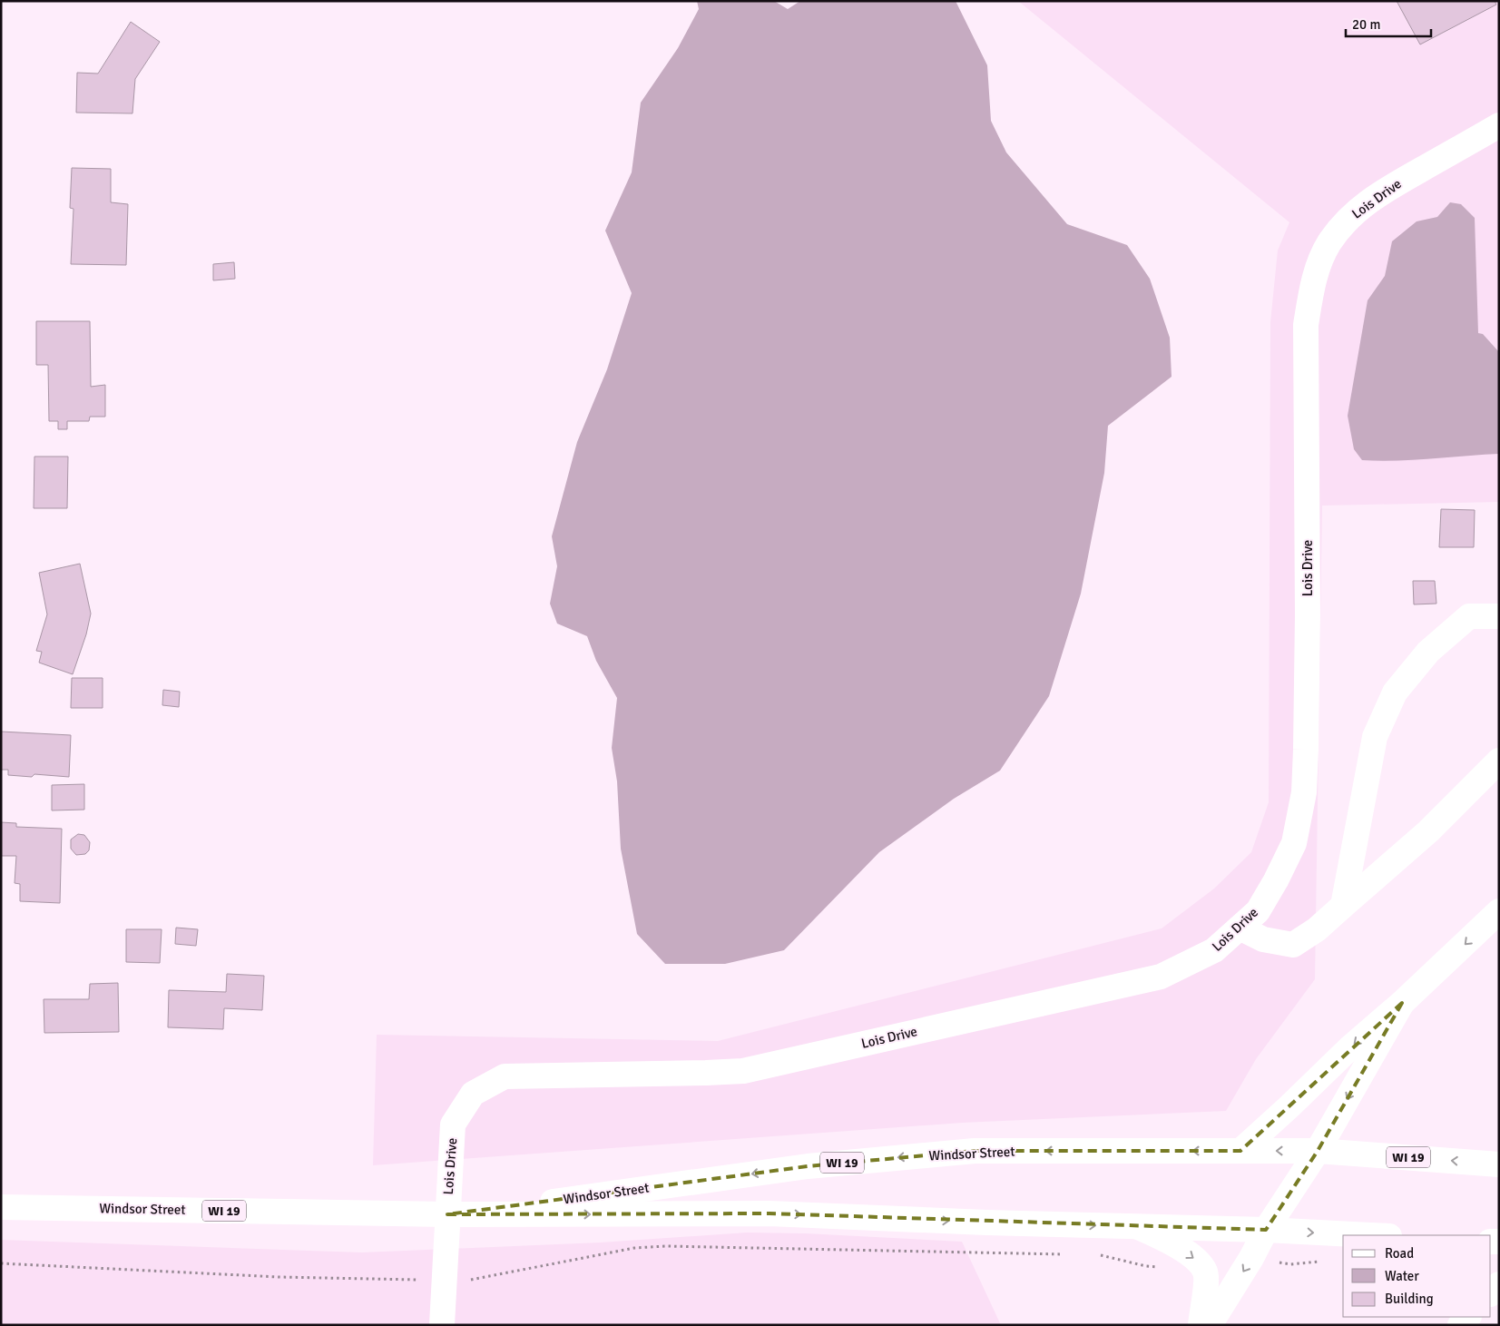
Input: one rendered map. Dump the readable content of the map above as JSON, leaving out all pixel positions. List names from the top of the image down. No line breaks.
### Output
{"streets":{"main road":["Lois Drive","Windsor Street","WI 19"]},"crossings":[["Lois Drive","Windsor Street"]],"legend":["Road","Water","Building"],"scale_bar":"20 m"}
